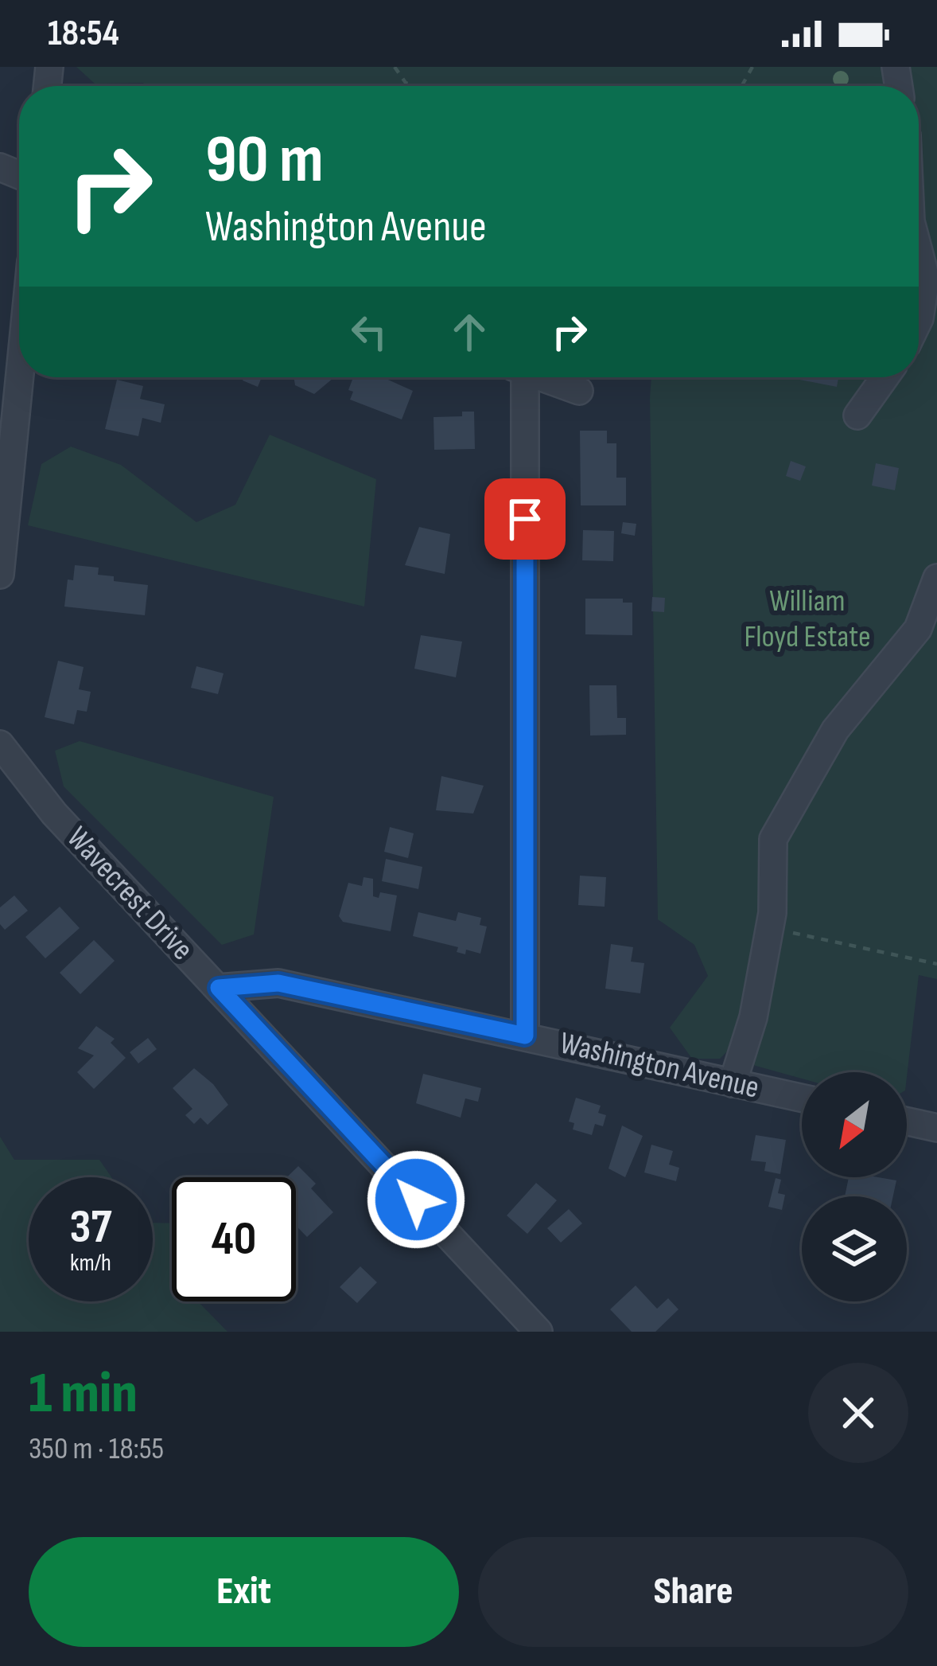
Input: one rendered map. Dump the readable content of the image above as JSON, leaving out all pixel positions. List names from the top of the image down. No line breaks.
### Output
{"streets":{"street":["Wavecrest Drive","Washington Avenue"]},"crossings":[["Wavecrest Drive","Washington Avenue"]],"parks":["William Floyd Estate"],"north":"bottom left","page":{"status":"18:54","turn":["90 m","Washington Avenue"],"speed":"37 km/h","limit":"40","heading":["1 min","350 m · 18:55"],"buttons":["Exit","Share"]}}
